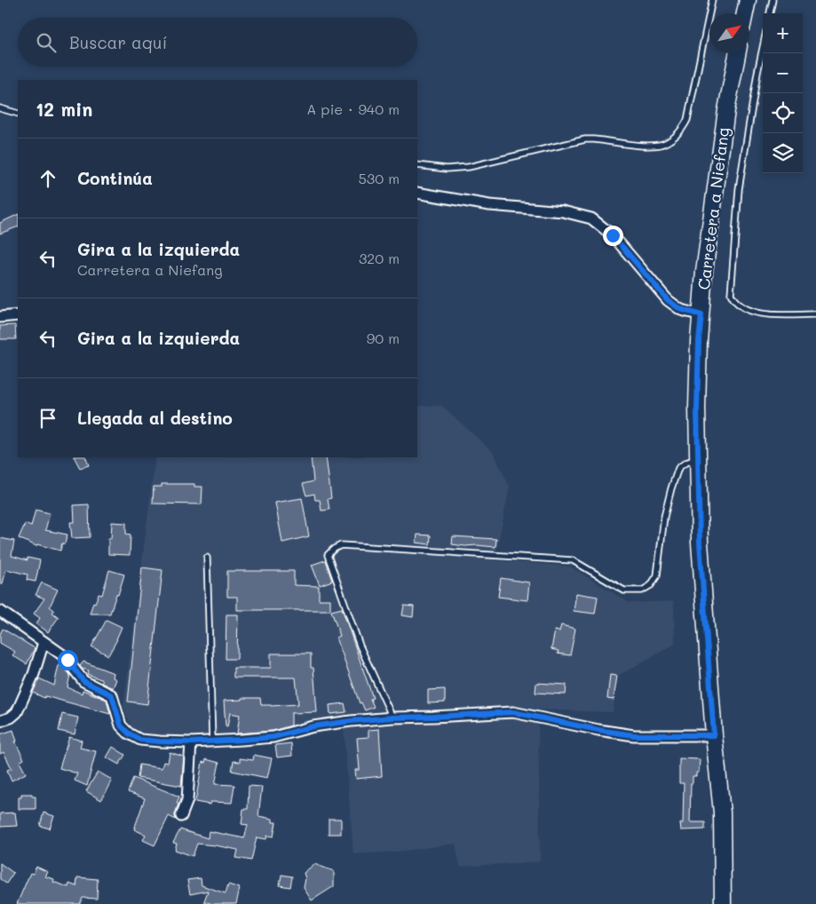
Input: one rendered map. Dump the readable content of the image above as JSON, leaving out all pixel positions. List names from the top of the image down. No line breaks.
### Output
{"streets":{"main road":["Carretera a Niefang"]},"north":"top right","page":{"map_buttons":["+","−"],"search":"Buscar aquí","heading":["12 min","A pie · 940 m"],"list":[["Continúa","530 m"],["Gira a la izquierda","Carretera a Niefang","320 m"],["Gira a la izquierda","90 m"],"Llegada al destino"]}}
